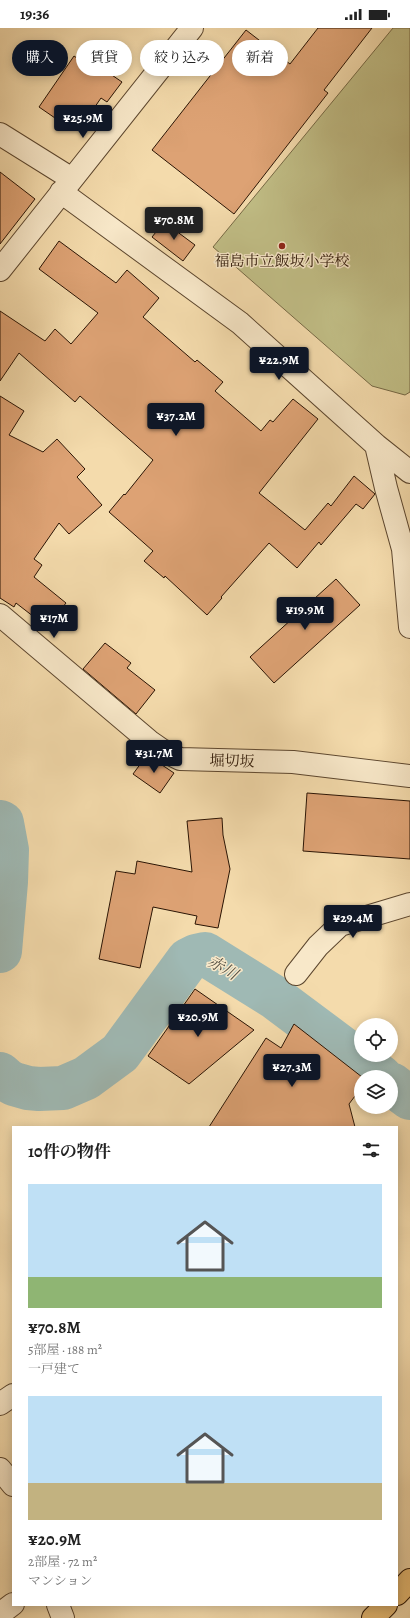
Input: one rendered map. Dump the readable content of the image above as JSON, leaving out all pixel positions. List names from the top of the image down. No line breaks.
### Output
{"streets":{"street":["堀切坂"]},"water":["赤川"],"places":["福島市立飯坂小学校"],"page":{"status":"19:36","chip":["購入","賃貸","絞り込み","新着"],"price":["¥25.9M","¥70.8M","¥22.9M","¥37.2M","¥19.9M","¥17M","¥31.7M","¥29.4M","¥20.9M","¥27.3M"],"heading":"10件の物件","list":[{"name":"¥70.8M","note":"5部屋 · 188 m² · 一戸建て"},{"name":"¥20.9M","note":"2部屋 · 72 m² · マンション"}]}}
